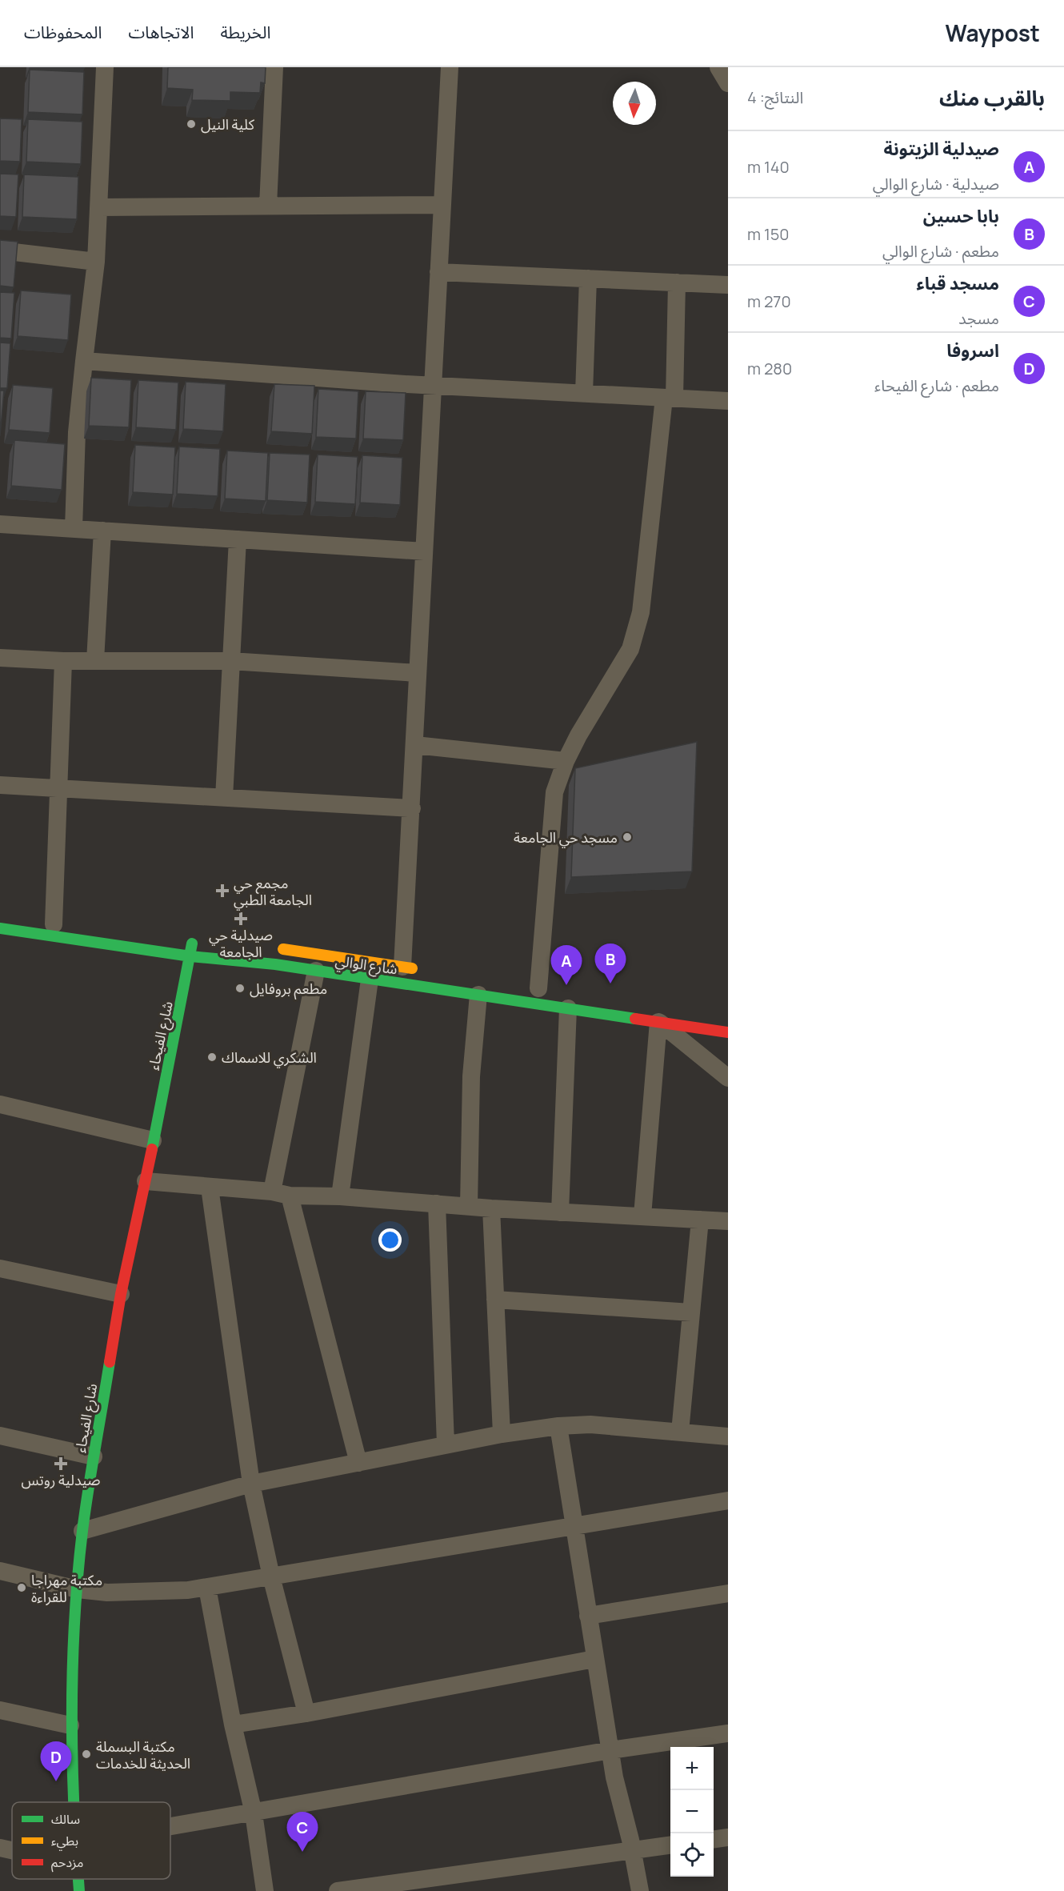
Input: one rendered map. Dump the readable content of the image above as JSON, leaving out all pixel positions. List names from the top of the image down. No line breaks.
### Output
{"streets":{"street":["شارع الوالي","شارع الفيحاء"]},"crossings":[["شارع الوالي","شارع الفيحاء"]],"places":{"other":["كلية النيل","مسجد حي الجامعة","مطعم بروفايل","الشكري للاسماك","مكتبة مهراجا للقراءة","مكتبة البسملة الحديثة للخدمات"],"health":["مجمع حي الجامعة الطبي","صيدلية حي الجامعة","صيدلية روتس"]},"legend":["سالك","بطيء","مزدحم"],"north":"bottom","page":{"header":"Waypost","nav":["الخريطة","الاتجاهات","المحفوظات"],"heading":["بالقرب منك","النتائج: 4"],"list":[{"mark":"A","name":"صيدلية الزيتونة","note":"صيدلية · شارع الوالي","value":"140 m"},{"mark":"B","name":"بابا حسين","note":"مطعم · شارع الوالي","value":"150 m"},{"mark":"C","name":"مسجد قباء","note":"مسجد","value":"270 m"},{"mark":"D","name":"اسروفا","note":"مطعم · شارع الفيحاء","value":"280 m"}],"pins":["B","A","D","C"],"map_buttons":["+","−"]}}
